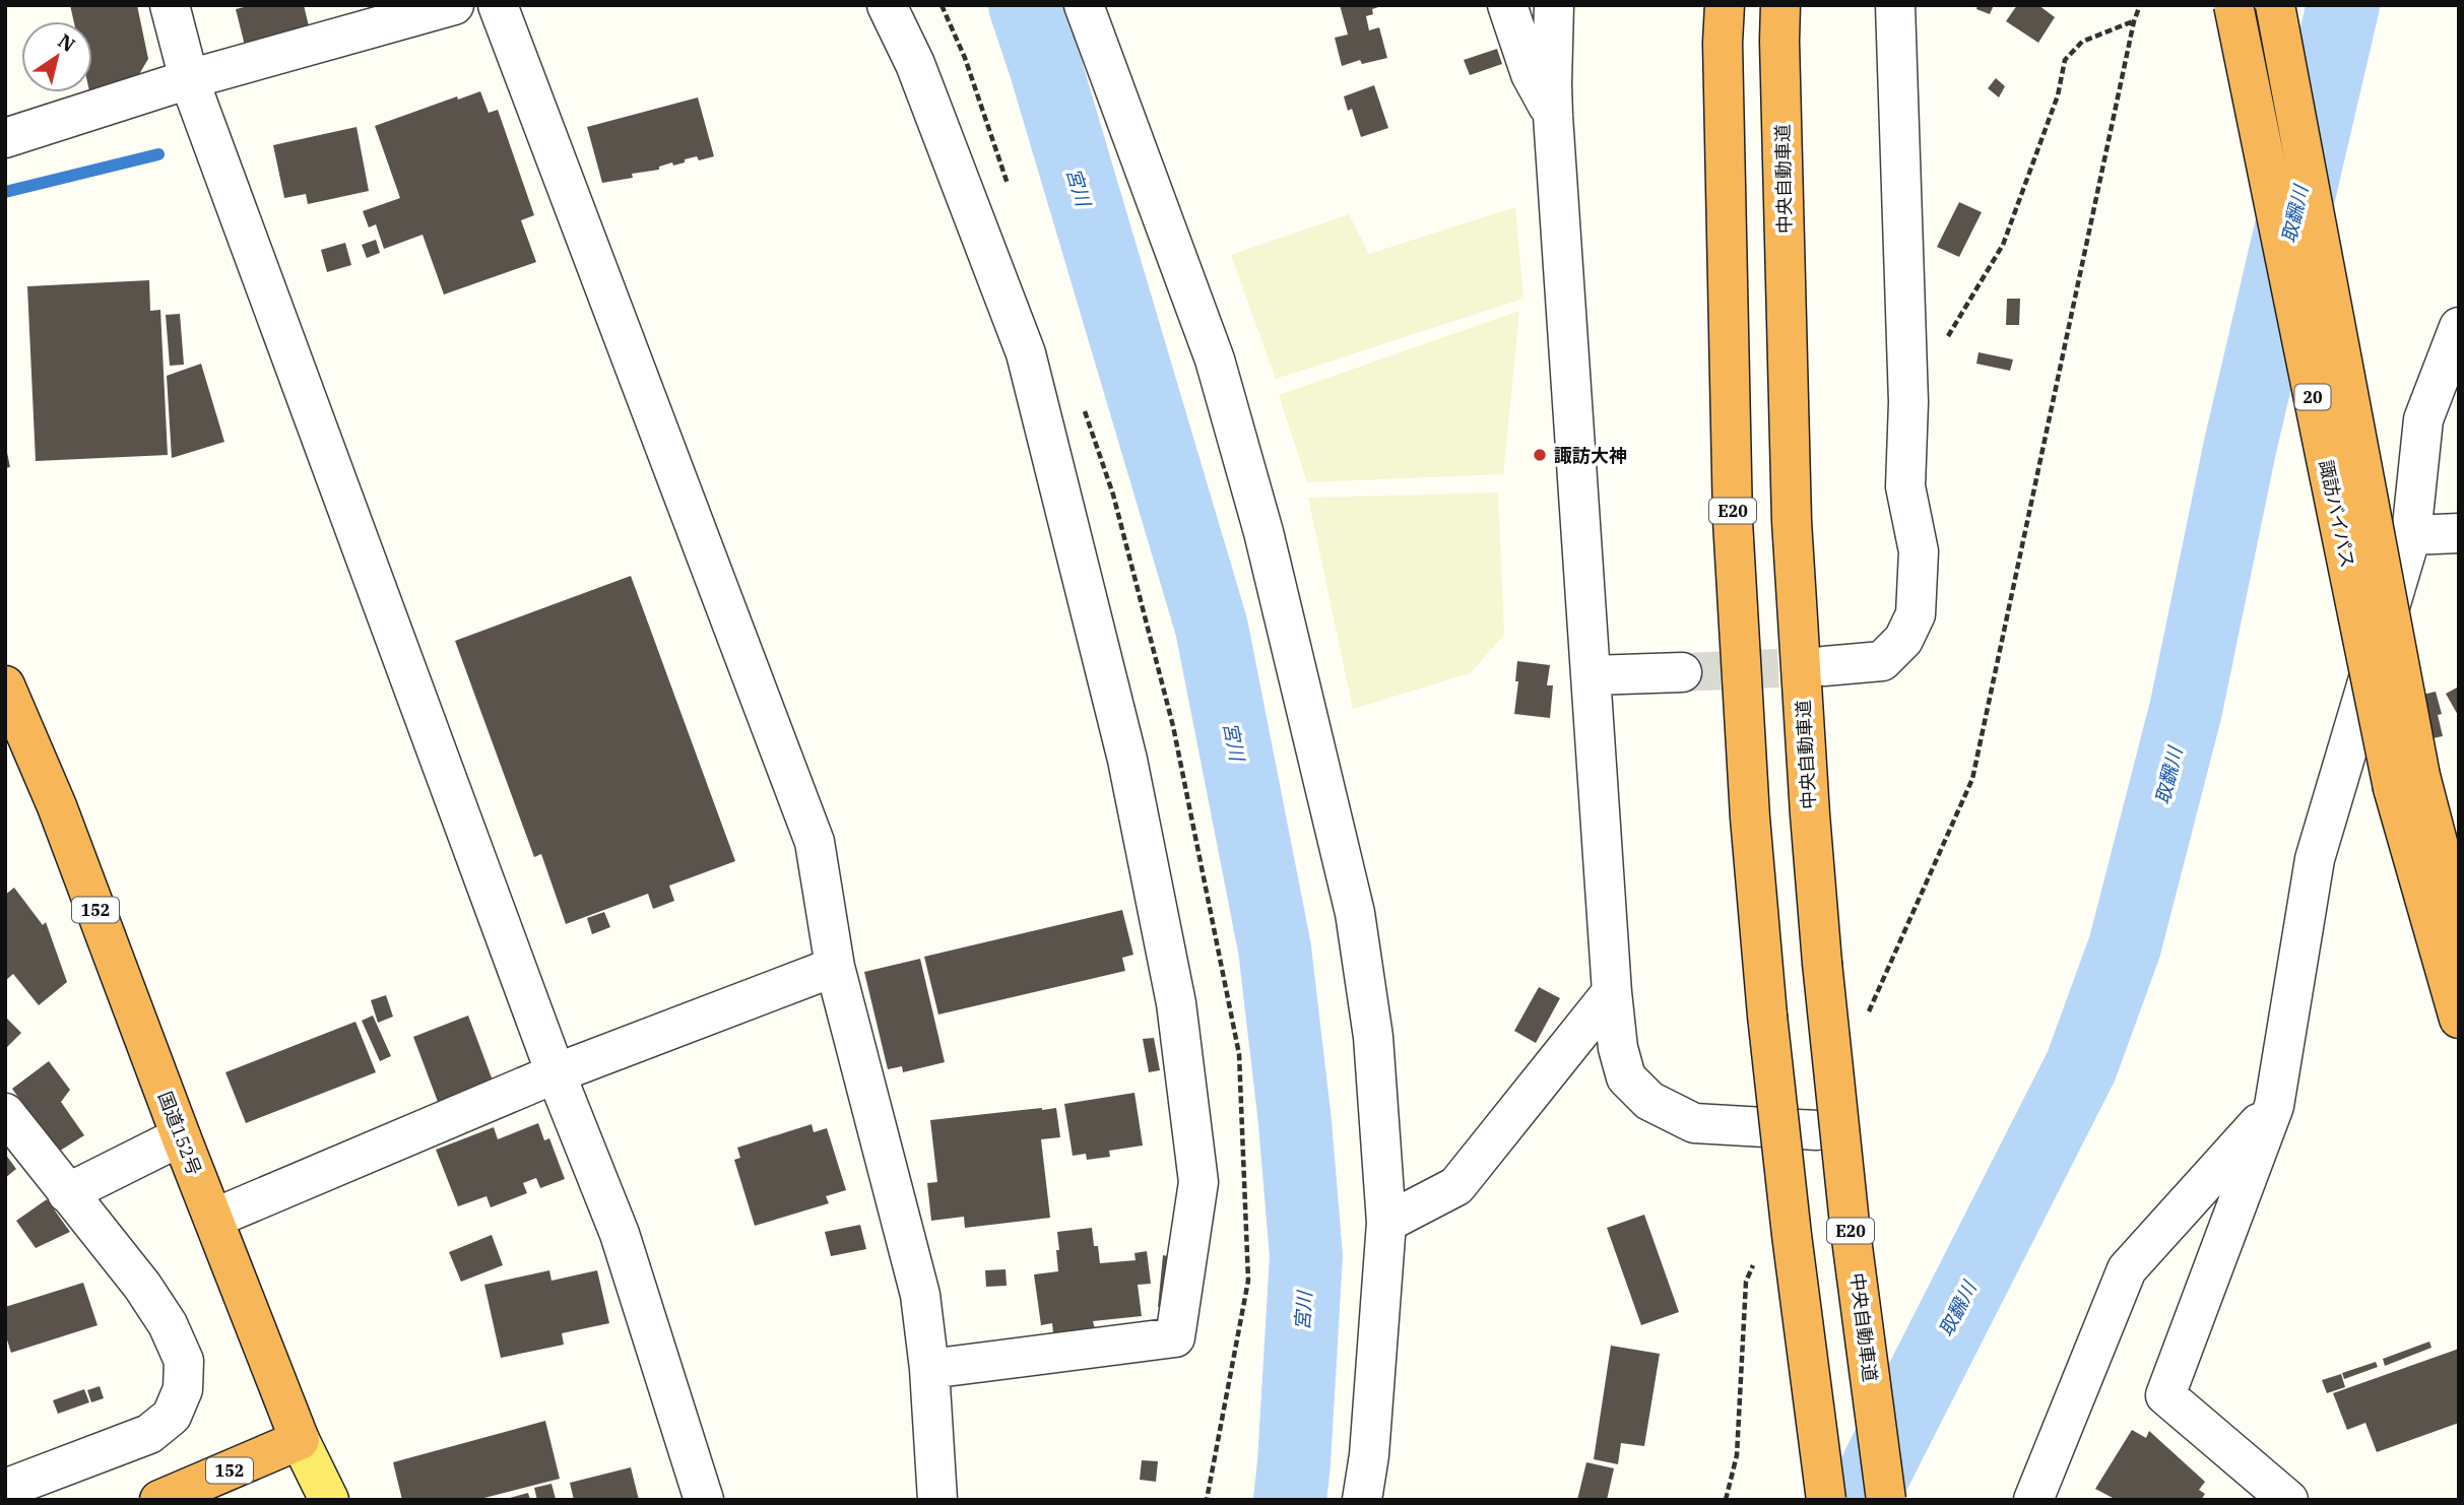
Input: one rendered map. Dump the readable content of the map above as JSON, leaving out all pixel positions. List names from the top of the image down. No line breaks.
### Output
{"streets":{"highway":["中央自動車道","20","E20","諏訪バイパス","152","国道152号"]},"crossings":[["152","国道152号"]],"water":["宮川","取飜川"],"places":["諏訪大神"],"north":"top right"}
